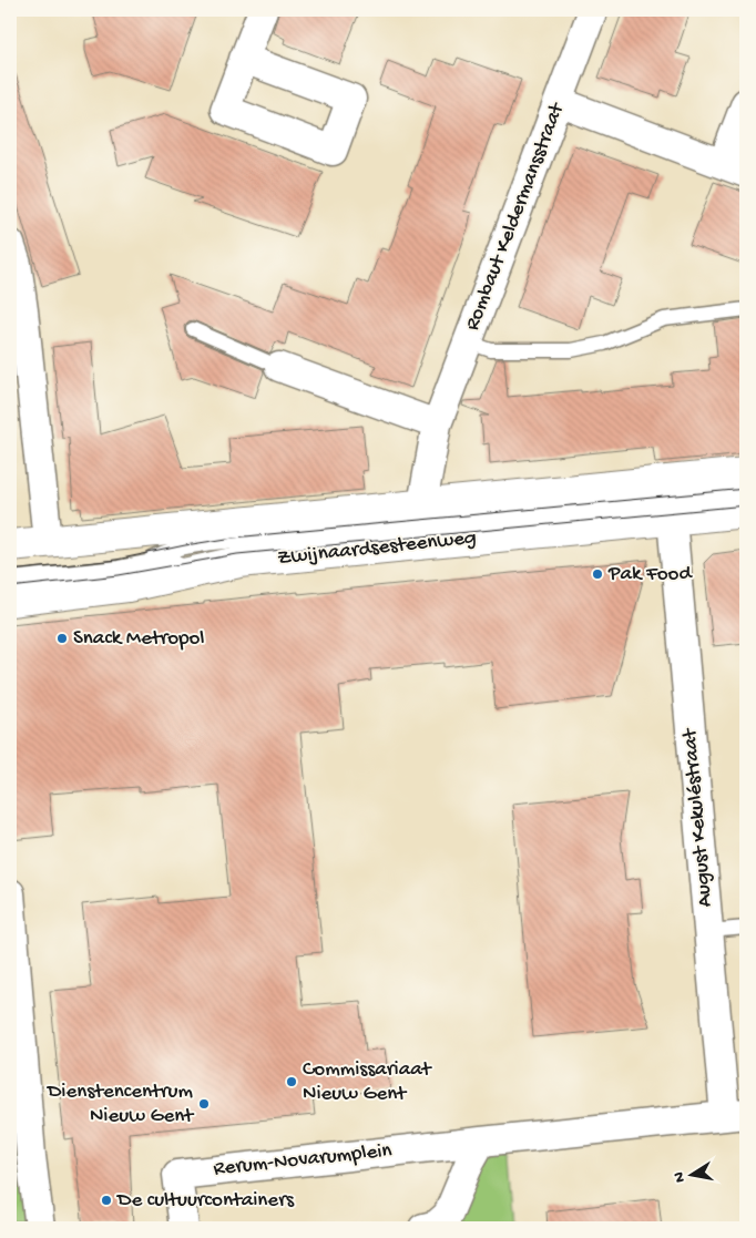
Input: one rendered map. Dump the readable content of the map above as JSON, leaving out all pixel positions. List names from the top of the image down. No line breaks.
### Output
{"streets":{"street":["Rombaut Keldermansstraat","Zwijnaardsesteenweg","August Kekuléstraat","Rerum-Novarumplein"]},"crossings":[["Rombaut Keldermansstraat","Zwijnaardsesteenweg"],["Zwijnaardsesteenweg","August Kekuléstraat"],["August Kekuléstraat","Rerum-Novarumplein"]],"places":["Pak Food","Snack Metropol","Commissariaat Nieuw Gent","Dienstencentrum Nieuw Gent","De cultuurcontainers"],"north":"left"}
